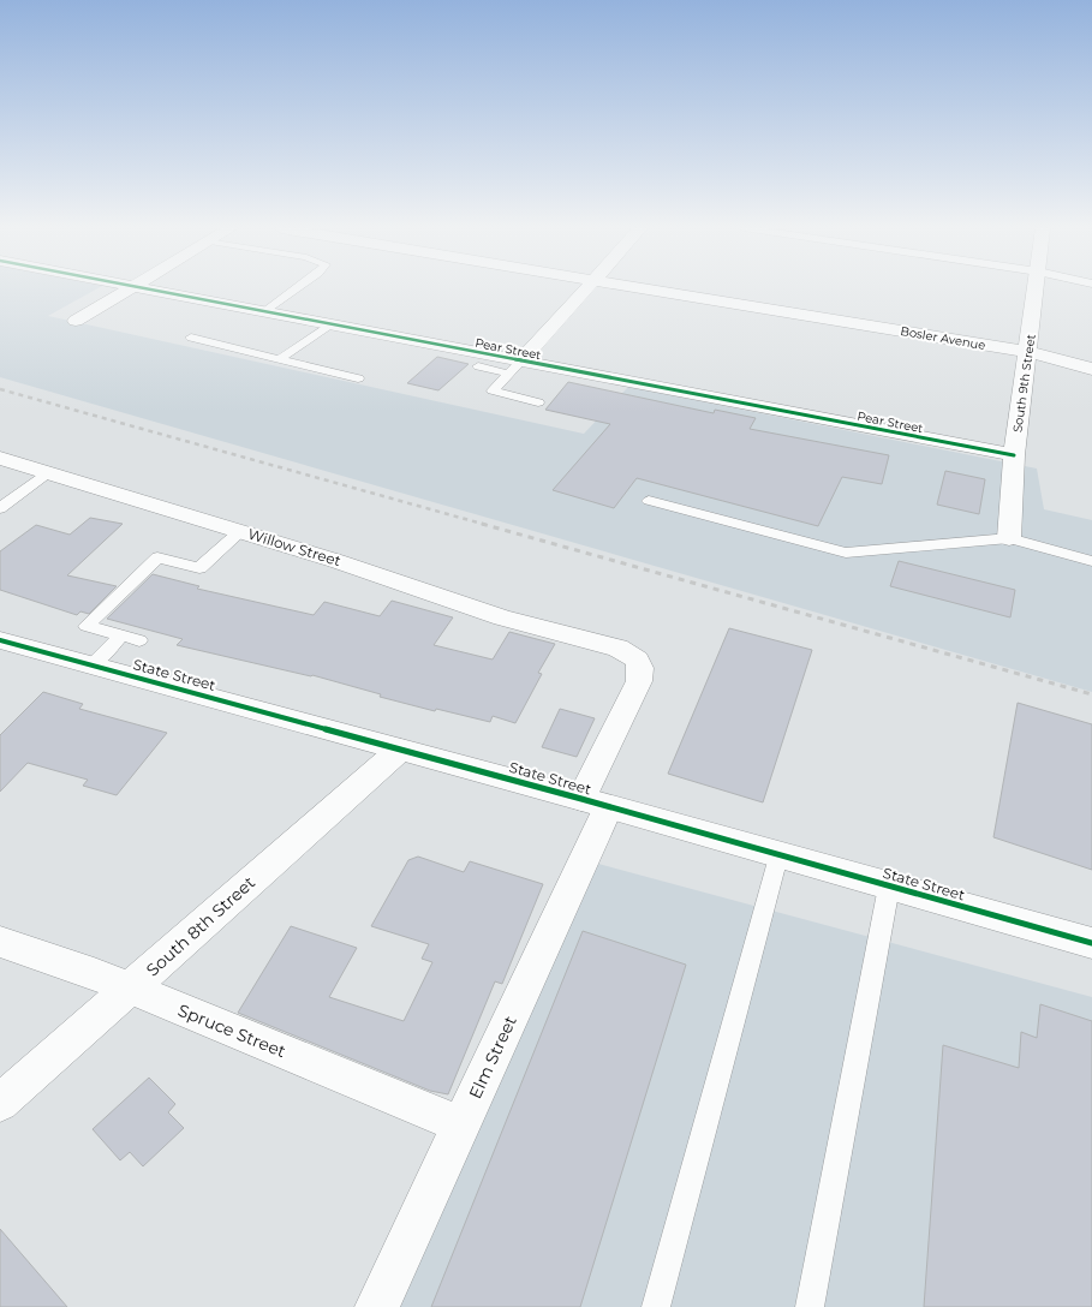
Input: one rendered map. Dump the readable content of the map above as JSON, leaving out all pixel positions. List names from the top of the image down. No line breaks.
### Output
{"streets":{"street":["Bosler Avenue","Pear Street","South 9th Street","Willow Street","State Street","South 8th Street","Spruce Street","Elm Street"]},"crossings":[["Bosler Avenue","South 9th Street"],["Pear Street","South 9th Street"],["Willow Street","Elm Street"],["State Street","South 8th Street"],["State Street","Elm Street"],["South 8th Street","Spruce Street"],["Spruce Street","Elm Street"]]}
